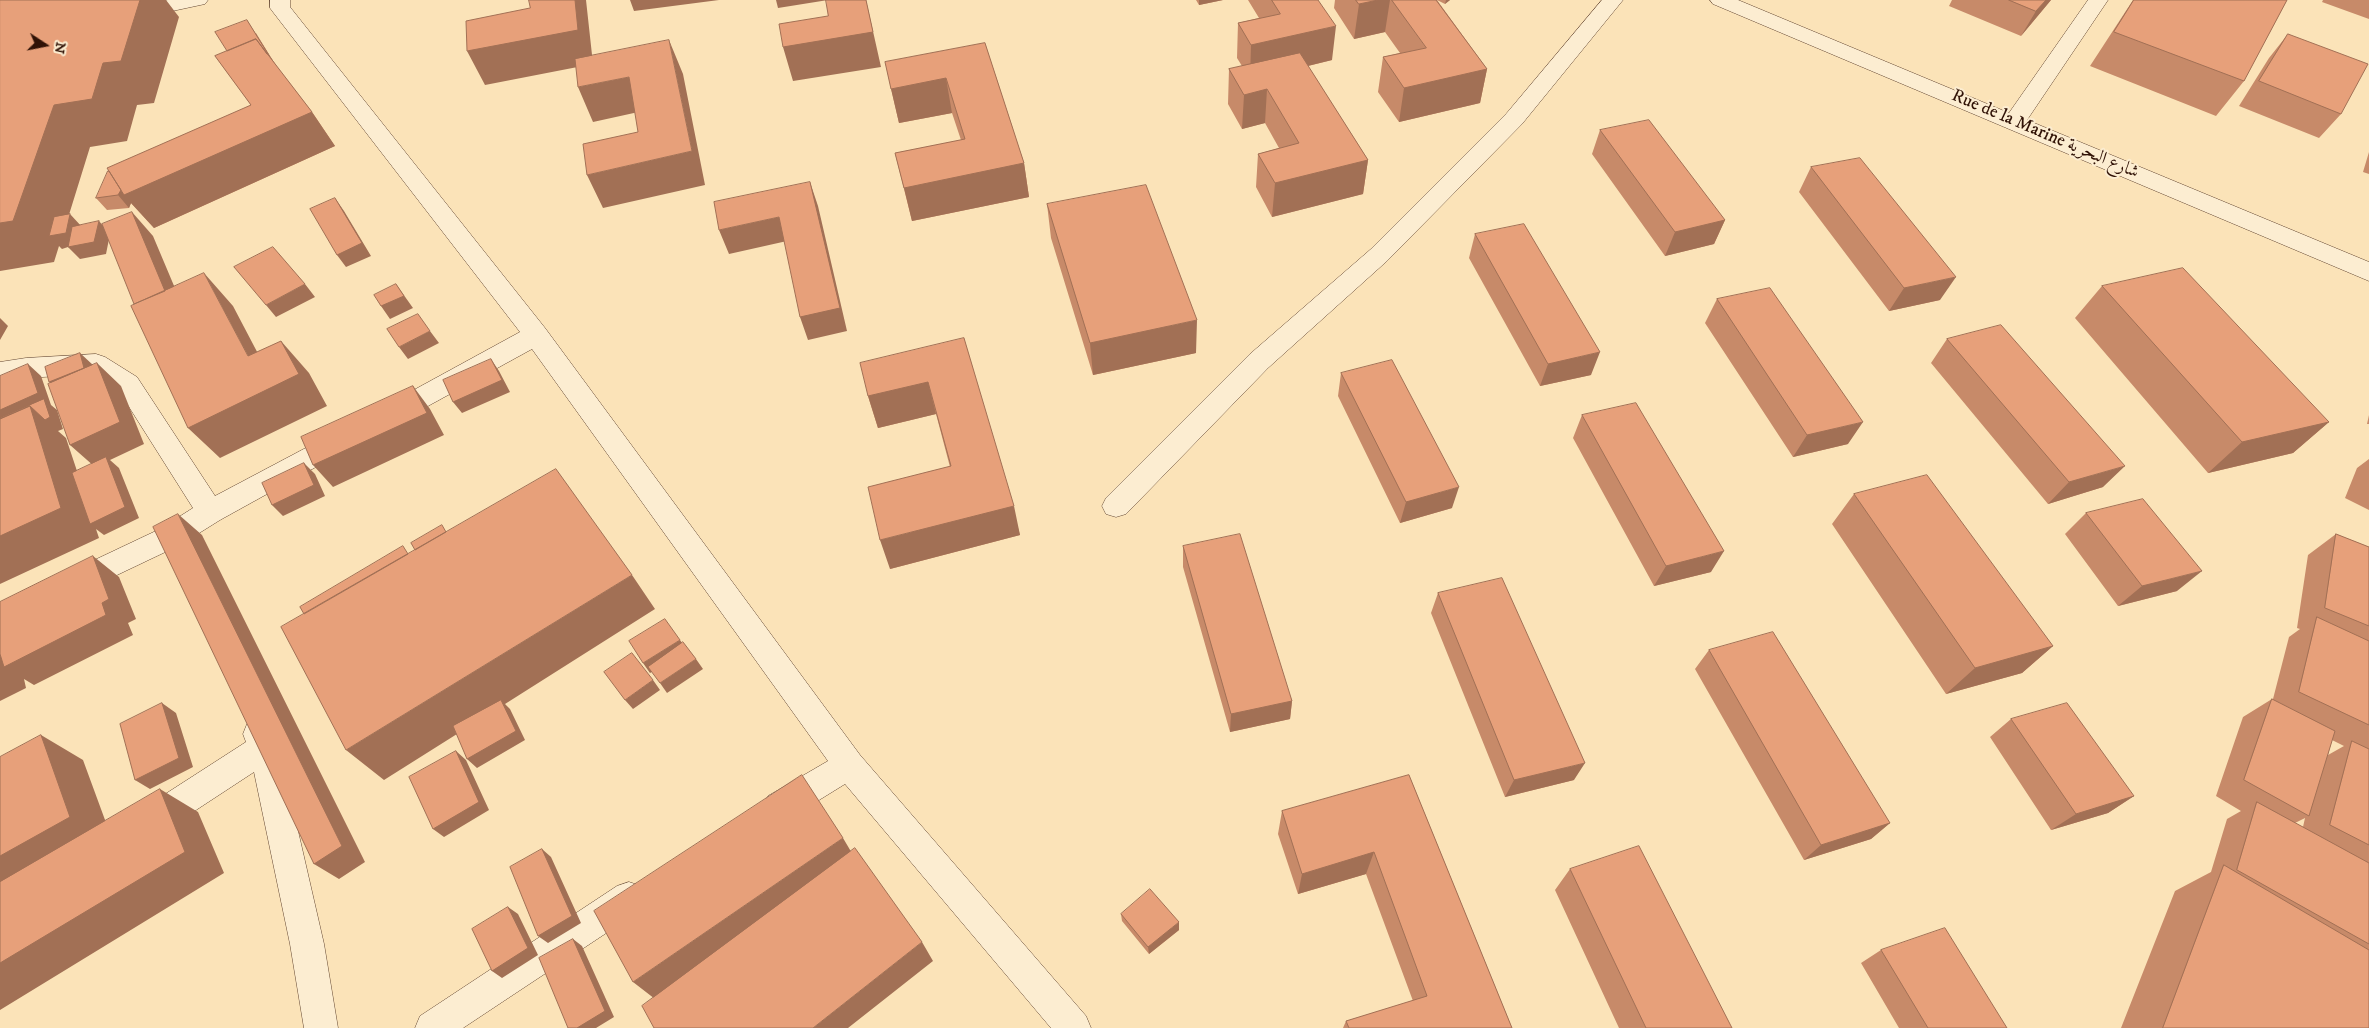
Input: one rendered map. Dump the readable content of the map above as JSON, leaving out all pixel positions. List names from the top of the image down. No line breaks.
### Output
{"streets":{"street":["Rue de la Marine شارع البحرية"]},"north":"right"}
